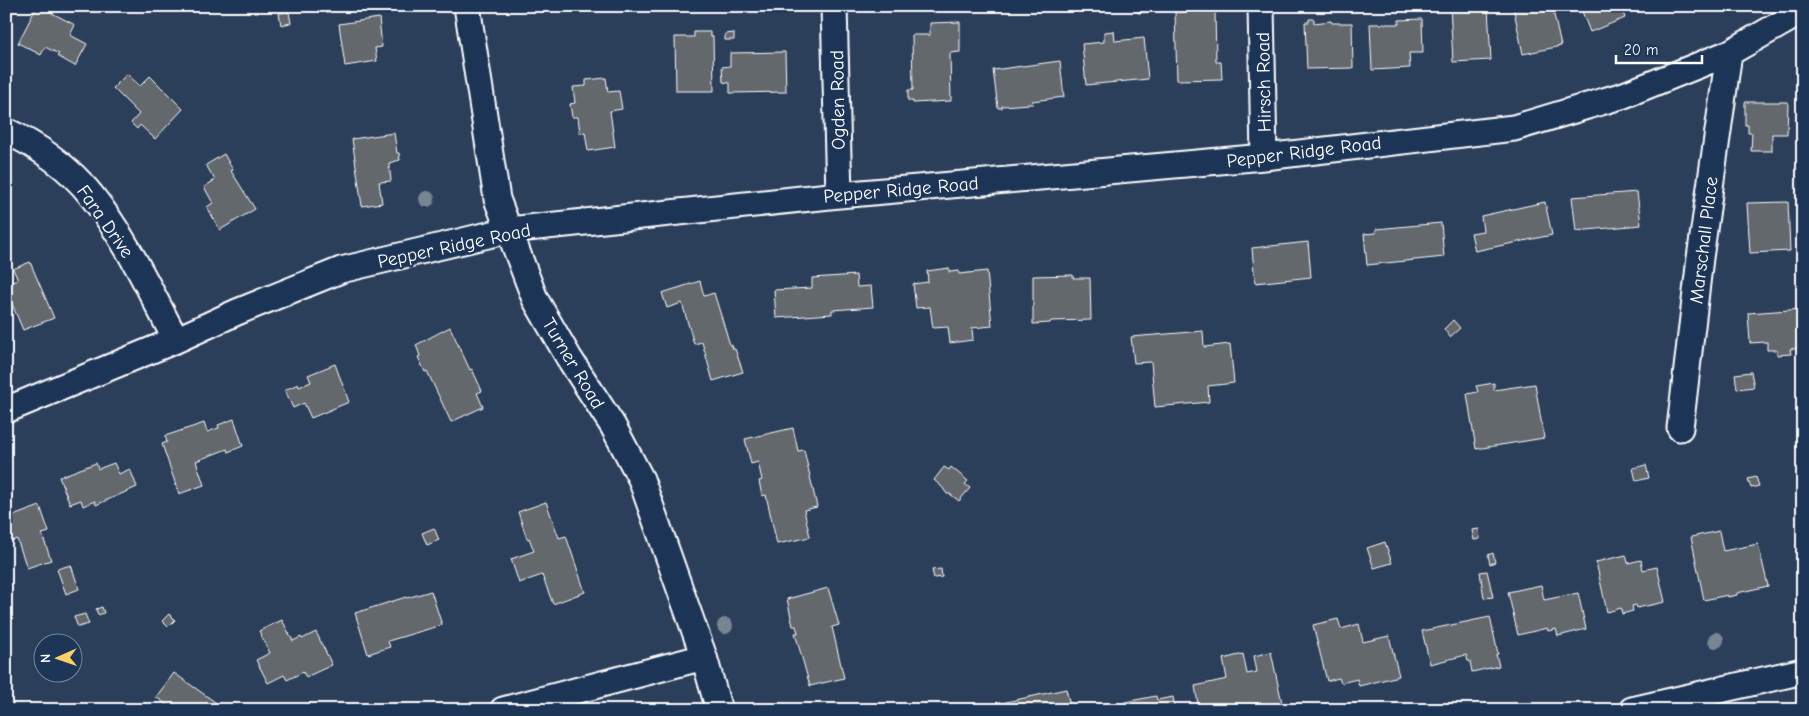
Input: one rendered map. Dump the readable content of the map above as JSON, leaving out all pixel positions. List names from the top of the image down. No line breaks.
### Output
{"streets":{"street":["Hirsch Road","Ogden Road","Pepper Ridge Road","Fara Drive","Marschall Place","Turner Road"]},"crossings":[["Hirsch Road","Pepper Ridge Road"],["Ogden Road","Pepper Ridge Road"],["Pepper Ridge Road","Fara Drive"],["Pepper Ridge Road","Marschall Place"],["Pepper Ridge Road","Turner Road"]],"scale_bar":"20 m","north":"left"}
